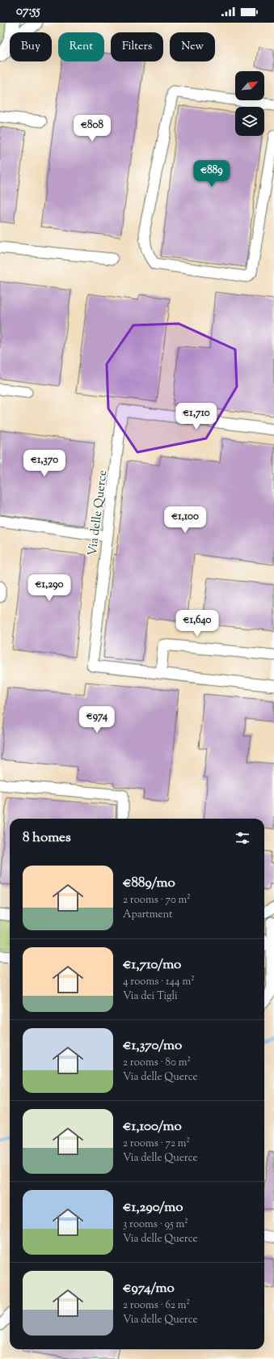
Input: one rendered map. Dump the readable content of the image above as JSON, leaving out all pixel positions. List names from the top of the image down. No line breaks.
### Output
{"streets":{"street":["Via delle Querce"]},"north":"top right","page":{"status":"07:55","chip":["Buy","Rent","Filters","New"],"price":["€808","€889","€1,710","€1,370","€1,100","€1,290","€1,640","€974"],"heading":"8 homes","list":[{"name":"€889/mo","note":"2 rooms · 70 m² · Apartment"},{"name":"€1,710/mo","note":"4 rooms · 144 m² · Via dei Tigli"},{"name":"€1,370/mo","note":"2 rooms · 80 m² · Via delle Querce"},{"name":"€1,100/mo","note":"2 rooms · 72 m² · Via delle Querce"},{"name":"€1,290/mo","note":"3 rooms · 95 m² · Via delle Querce"},{"name":"€974/mo","note":"2 rooms · 62 m² · Via delle Querce"}]}}
